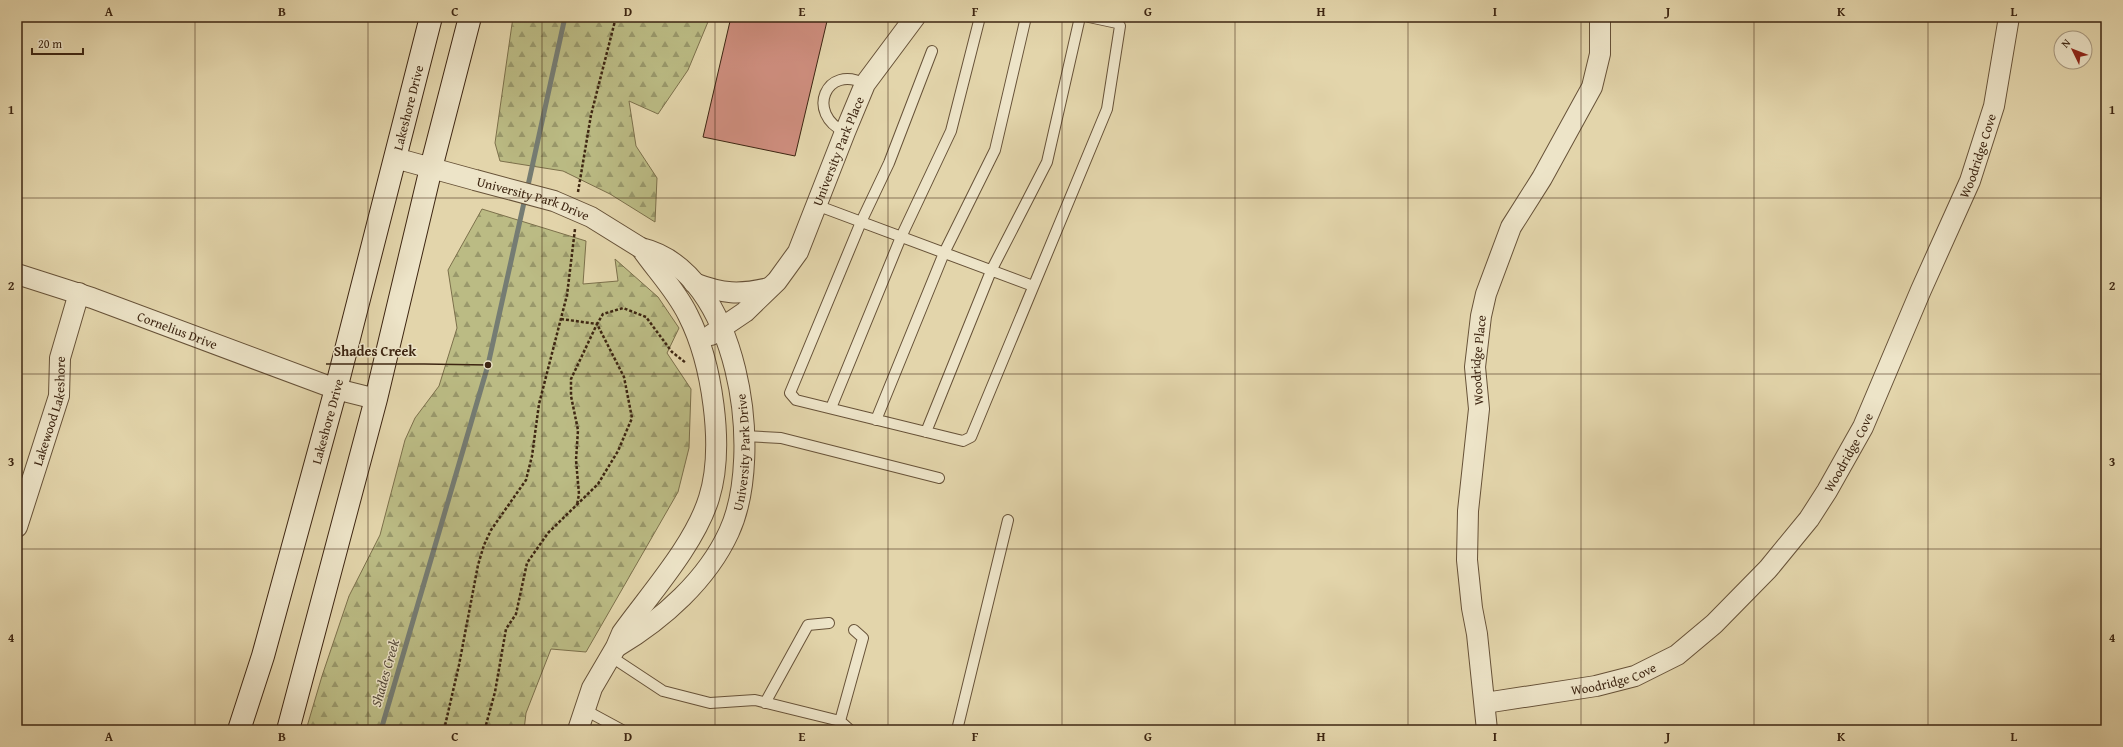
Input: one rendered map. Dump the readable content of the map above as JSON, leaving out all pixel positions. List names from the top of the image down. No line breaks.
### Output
{"streets":{"main road":["Lakeshore Drive"],"street":["University Park Place","Woodridge Cove","University Park Drive","Cornelius Drive","Woodridge Place","Lakewood Lakeshore"]},"crossings":[["Lakeshore Drive","University Park Drive"],["Lakeshore Drive","Cornelius Drive"],["University Park Place","University Park Drive"],["Woodridge Cove","Woodridge Place"],["Cornelius Drive","Lakewood Lakeshore"]],"water":["Shades Creek"],"places":["Shades Creek"],"scale_bar":"20 m","north":"top left","grid":{"columns":["A","B","C","D","E","F","G","H","I","J","K","L"],"rows":["1","2","3","4"]}}
